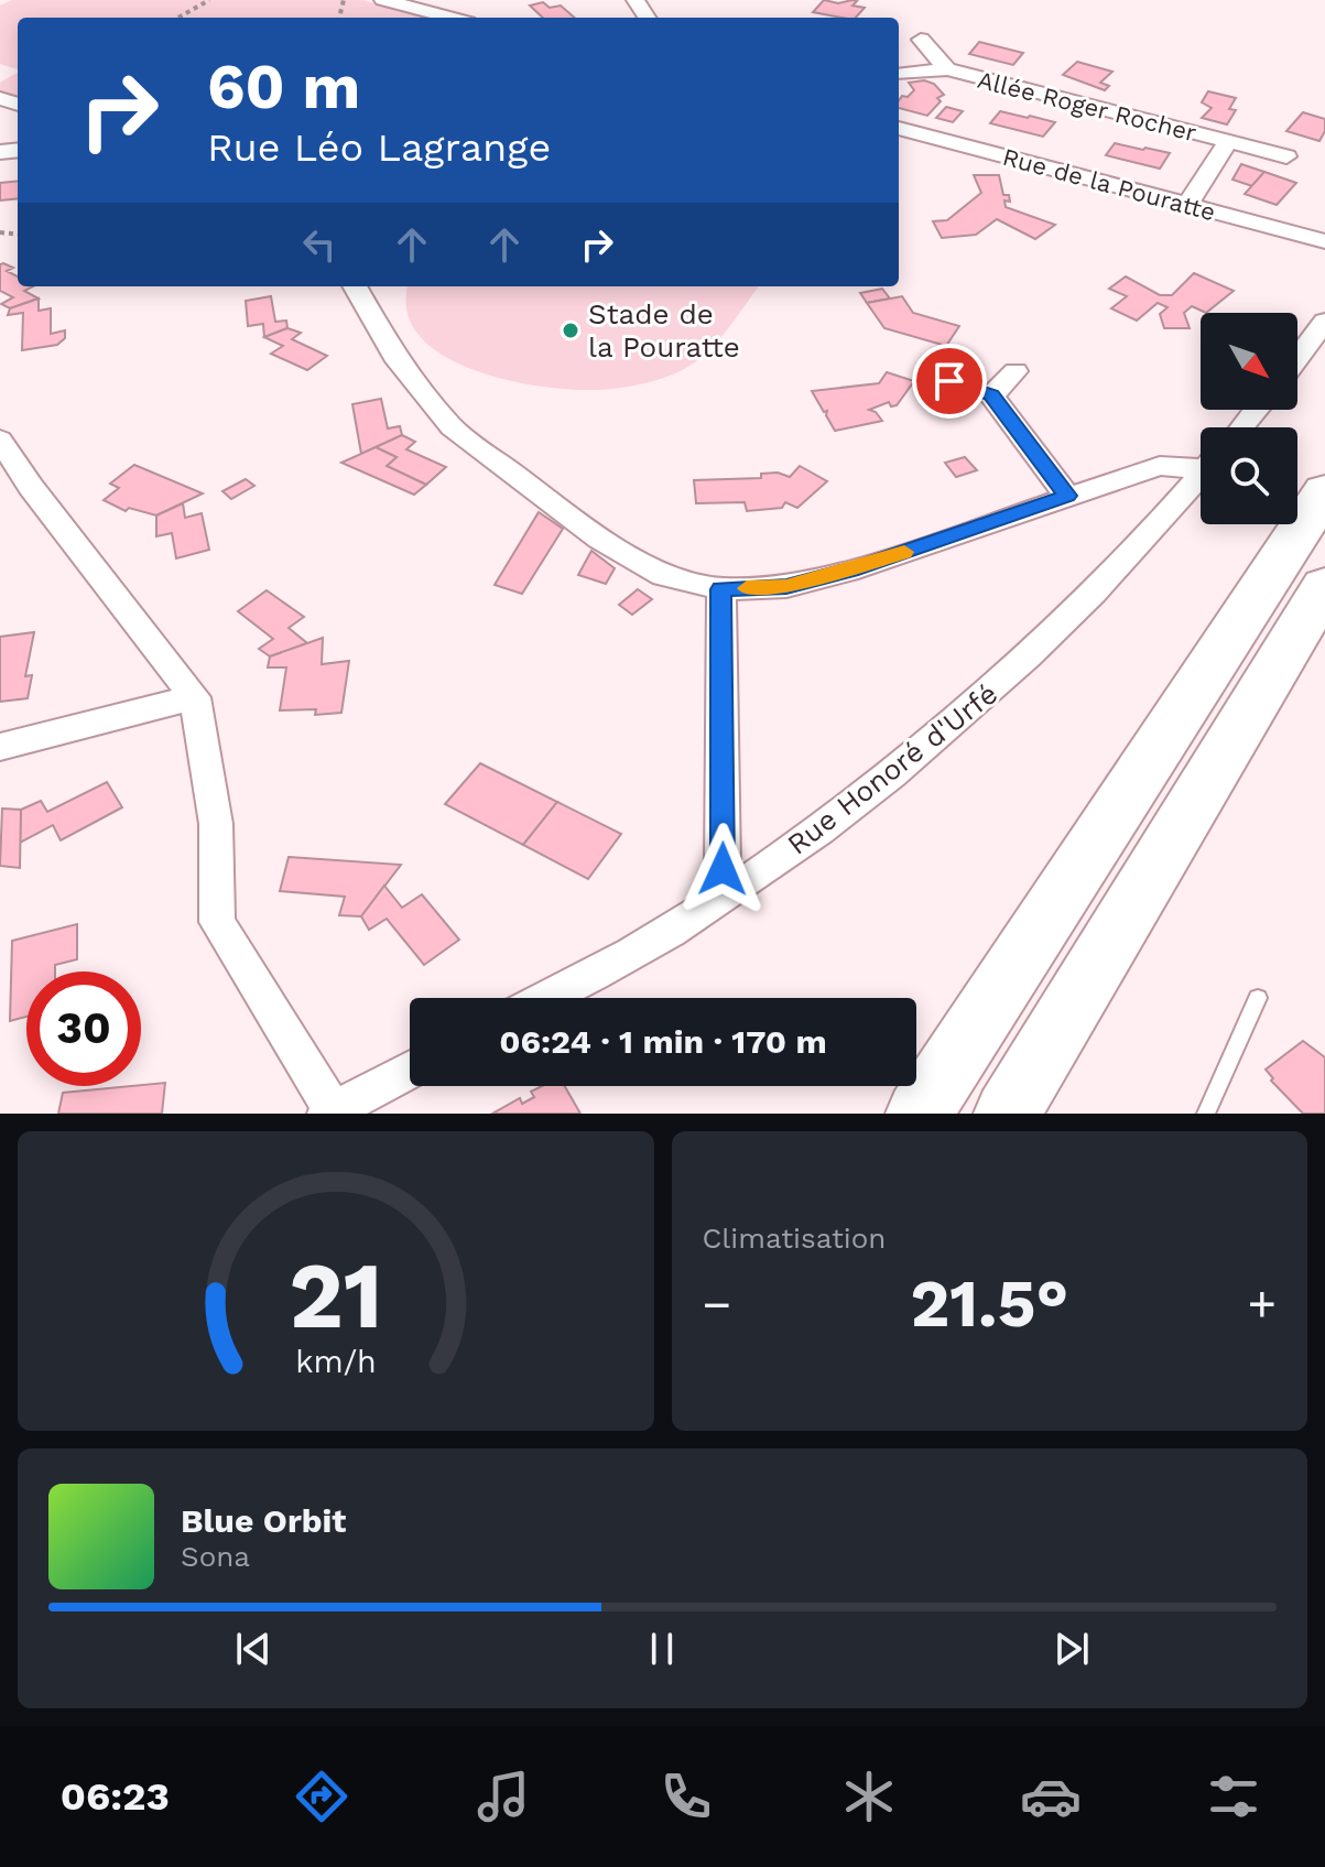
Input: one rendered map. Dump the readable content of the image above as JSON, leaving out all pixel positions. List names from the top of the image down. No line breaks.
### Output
{"streets":{"street":["Allée Roger Rocher","Rue de la Pouratte","Rue Honoré d'Urfé"]},"crossings":[["Allée Roger Rocher","Rue de la Pouratte"]],"places":["Stade de la Pouratte"],"north":"bottom right","page":{"turn":["60 m","Rue Léo Lagrange"],"limit":"30","trip":"06:24 · 1 min · 170 m","tile":"Climatisation","heat":["−","21.5°","+"],"song":["Blue Orbit","Sona"],"tabs":"06:23","gauge":["21","km/h"]}}
